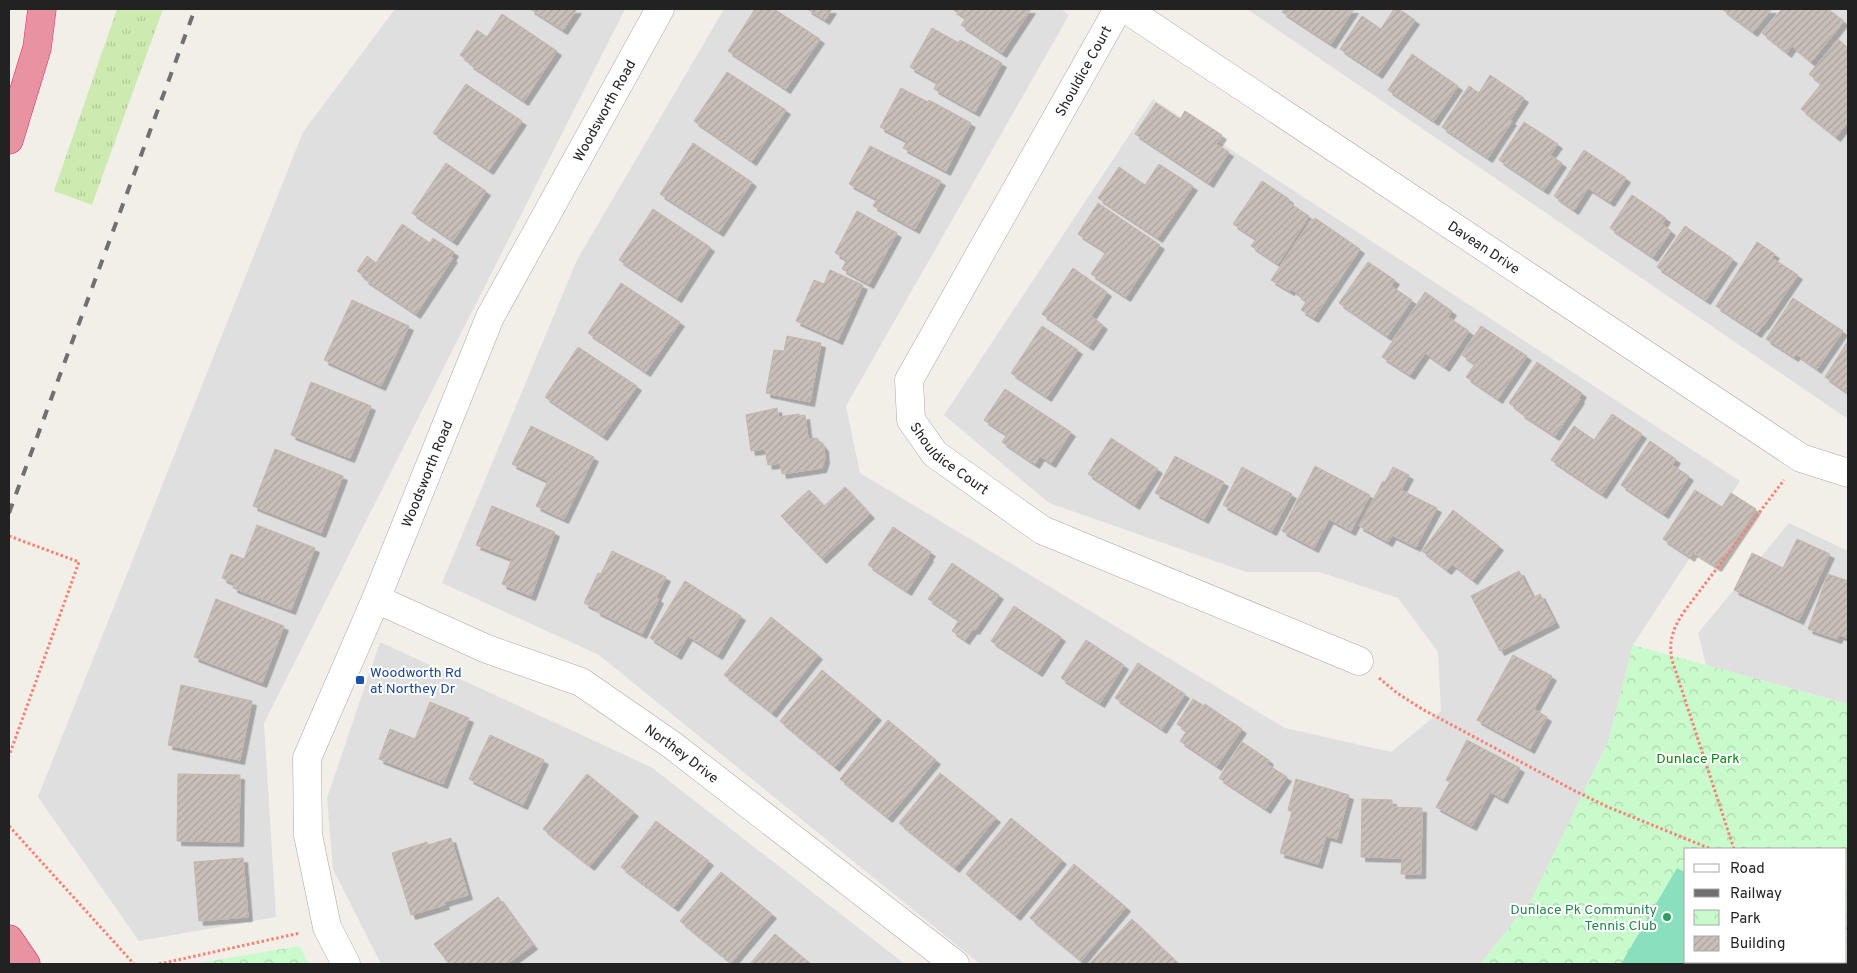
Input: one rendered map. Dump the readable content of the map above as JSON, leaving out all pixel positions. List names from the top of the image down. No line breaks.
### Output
{"streets":{"street":["Shouldice Court","Woodsworth Road","Davean Drive","Northey Drive"]},"crossings":[["Woodsworth Road","Northey Drive"]],"parks":["Dunlace Park"],"places":{"transit":["Woodworth Rd at Northey Dr"],"other":["Dunlace Pk Community Tennis Club"]},"legend":["Road","Railway","Park","Building"]}
